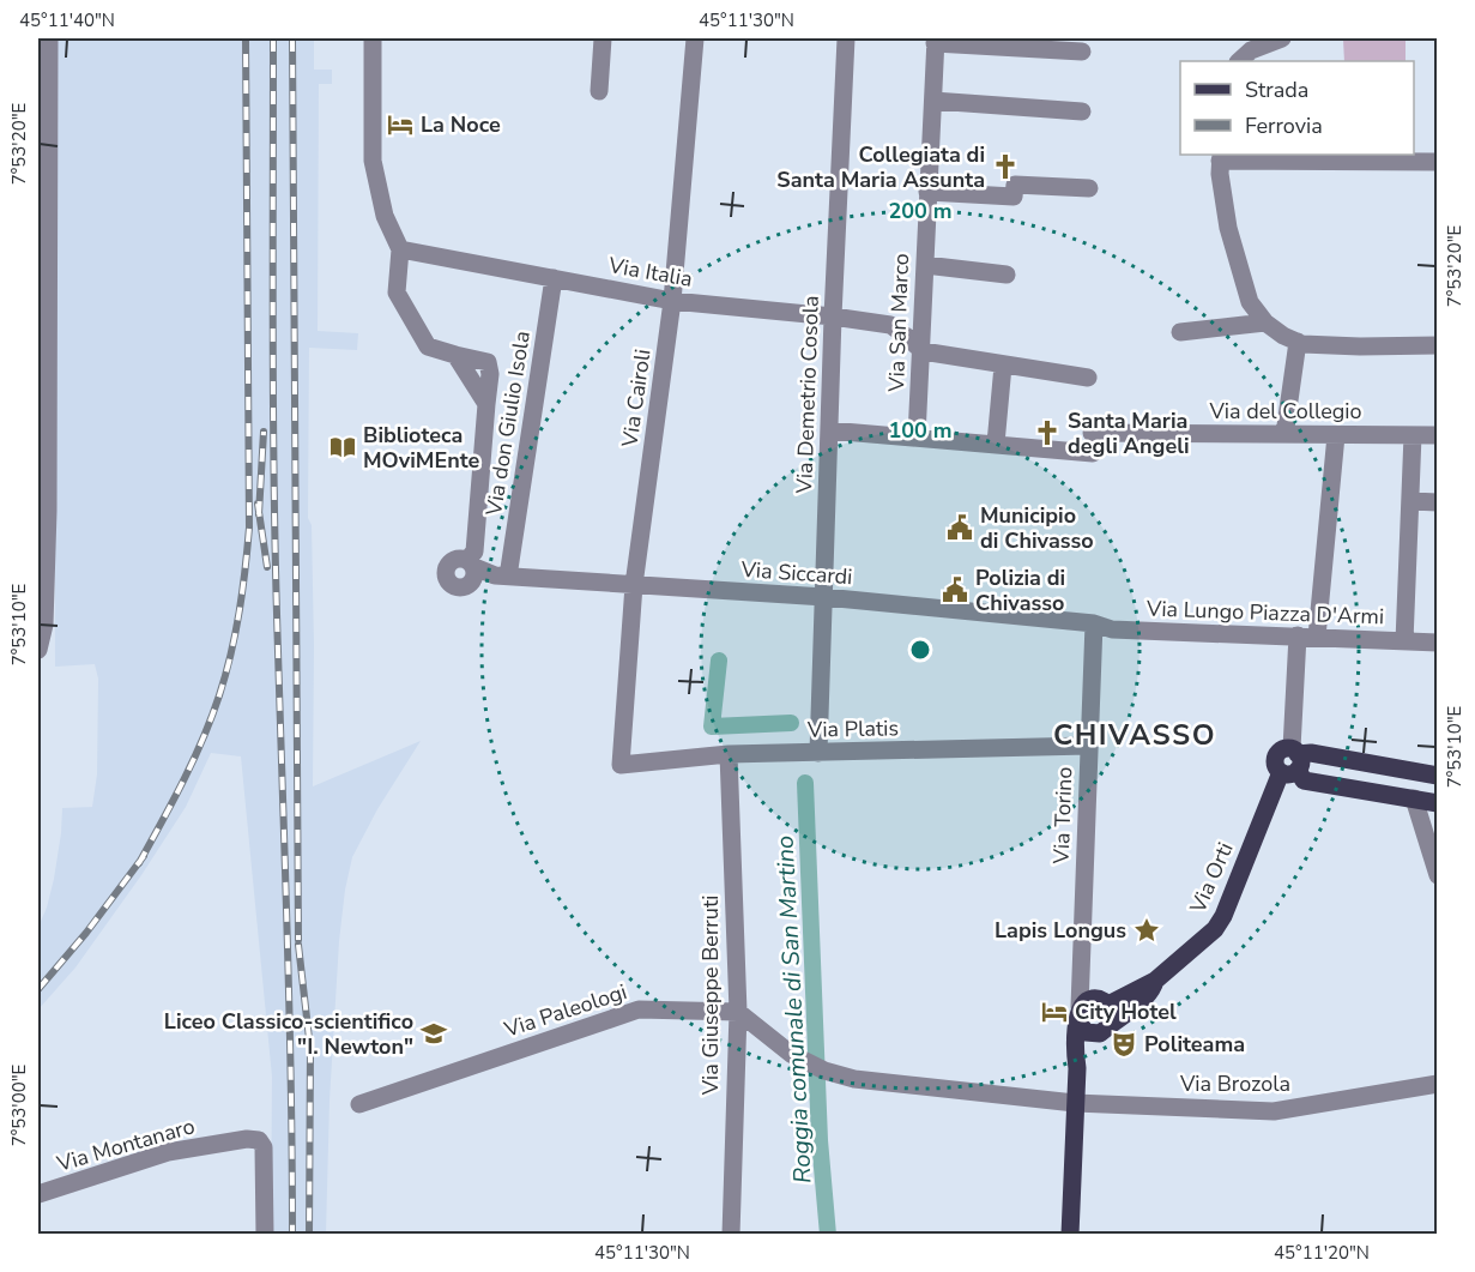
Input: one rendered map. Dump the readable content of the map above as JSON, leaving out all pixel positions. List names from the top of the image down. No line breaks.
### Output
{"streets":{"main road":["Via Orti"],"street":["Via Italia","Via San Marco","Via Demetrio Cosola","Via Cairoli","Via del Collegio","Via don Giulio Isola","Via Siccardi","Via Lungo Piazza D'Armi","Via Platis","Via Torino","Via Giuseppe Berruti","Via Paleologi","Via Brozola","Via Montanaro"]},"crossings":[["Via Italia","Via San Marco"],["Via Italia","Via Demetrio Cosola"],["Via Italia","Via Cairoli"],["Via Italia","Via don Giulio Isola"],["Via Italia","Via Siccardi"],["Via Demetrio Cosola","Via Siccardi"],["Via Demetrio Cosola","Via Platis"],["Via Cairoli","Via Siccardi"],["Via Cairoli","Via Platis"],["Via del Collegio","Via Orti"],["Via don Giulio Isola","Via Siccardi"],["Via Siccardi","Via Lungo Piazza D'Armi"],["Via Siccardi","Via Torino"],["Via Lungo Piazza D'Armi","Via Torino"],["Via Lungo Piazza D'Armi","Via Orti"],["Via Platis","Via Torino"],["Via Platis","Via Giuseppe Berruti"],["Via Torino","Via Orti"],["Via Giuseppe Berruti","Via Paleologi"]],"districts":["CHIVASSO"],"water":["Roggia comunale di San Martino"],"places":{"hotel":["La Noce","City Hotel"],"church":["Collegiata di Santa Maria Assunta","Santa Maria degli Angeli"],"library":["Biblioteca MOviMEnte"],"public building":["Municipio di Chivasso","Polizia di Chivasso"],"place":["Lapis Longus"],"school or university":["Liceo Classico-scientifico \"I. Newton\""],"theatre":["Politeama"]},"legend":["Strada","Ferrovia"],"coordinates":["45°11'40\"N","45°11'30\"N","7°53'20\"E","7°53'10\"E","7°53'00\"E","45°11'20\"N"],"rings":["200 m","100 m"]}
